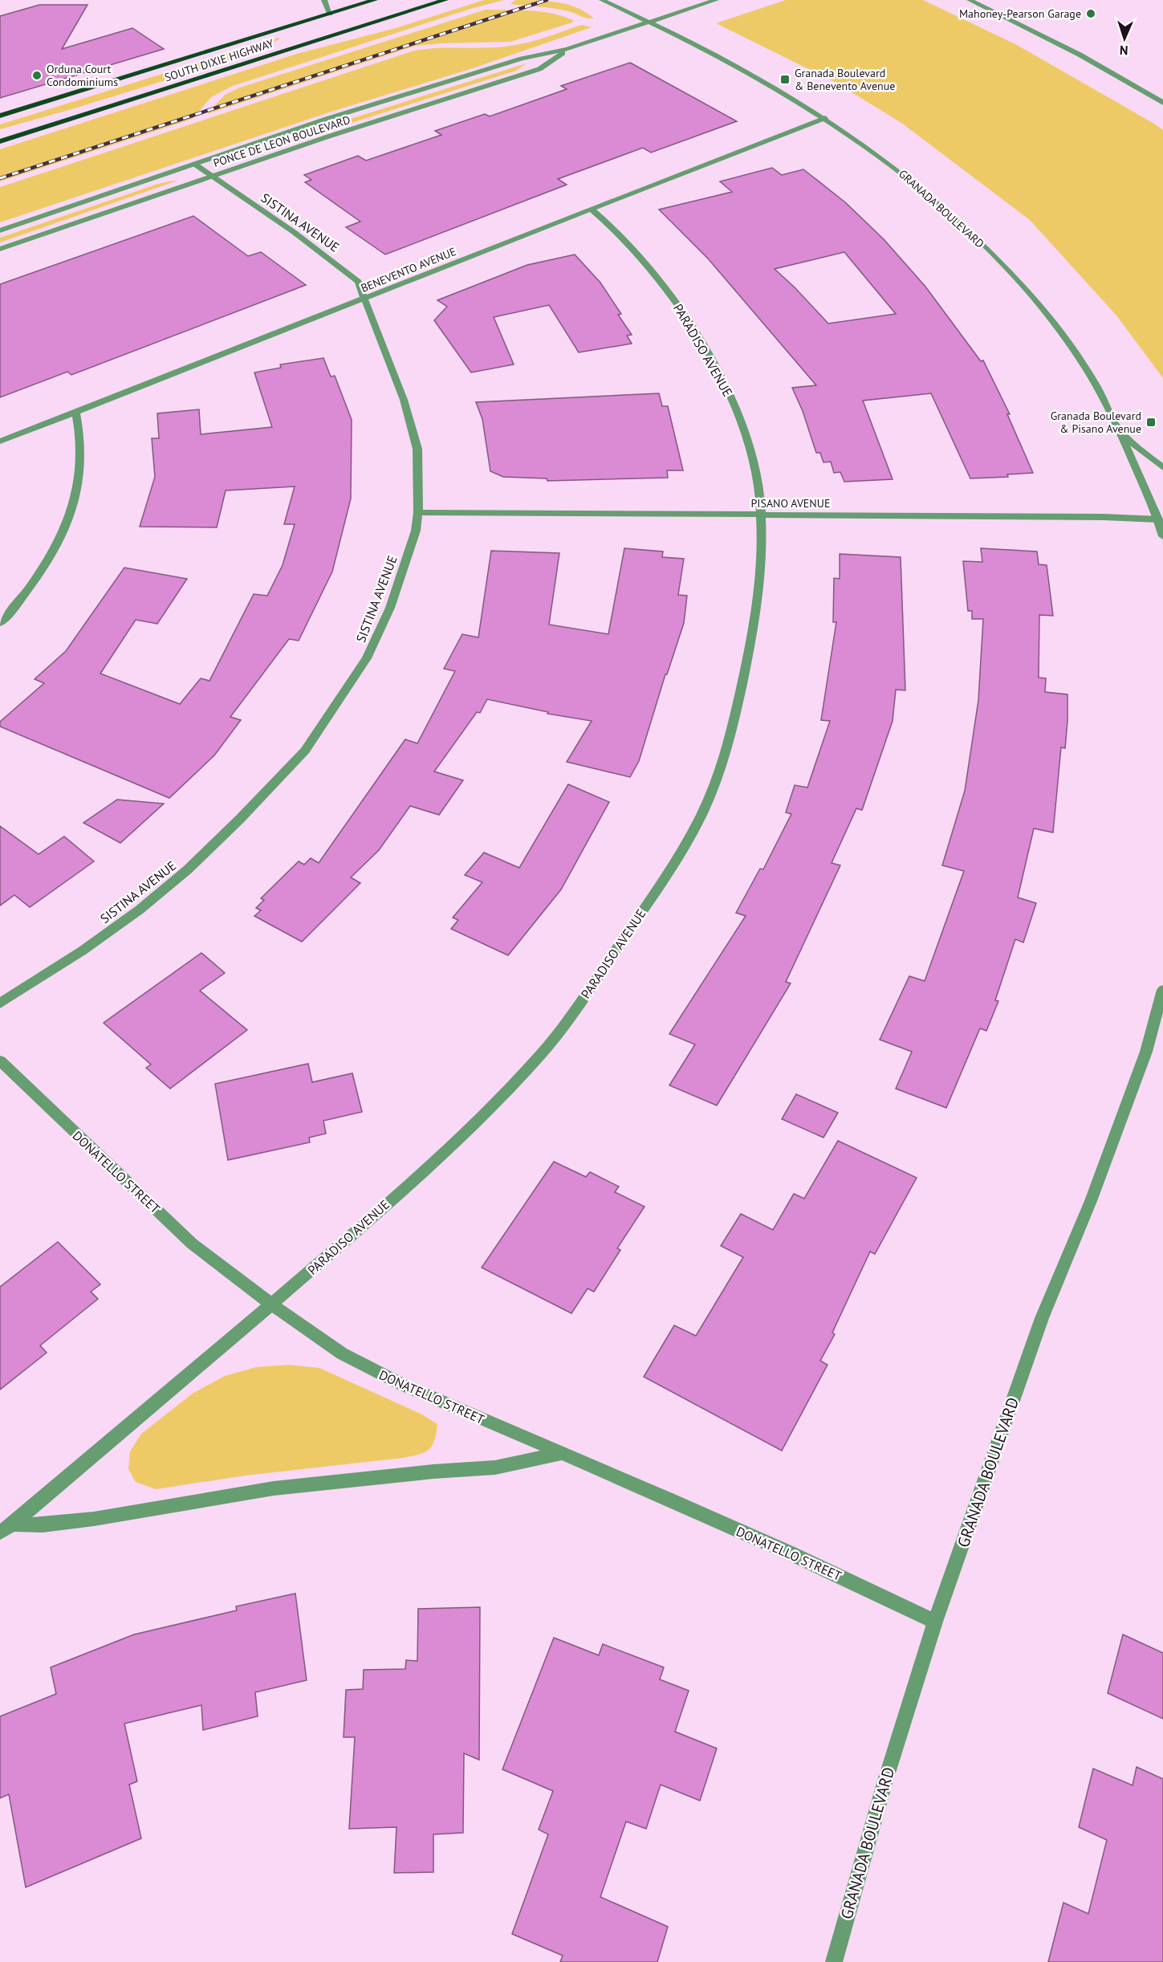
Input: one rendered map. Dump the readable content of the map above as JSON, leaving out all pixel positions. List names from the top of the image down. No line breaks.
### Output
{"streets":{"highway":["SOUTH DIXIE HIGHWAY"],"street":["PONCE DE LEON BOULEVARD","GRANADA BOULEVARD","SISTINA AVENUE","BENEVENTO AVENUE","PARADISO AVENUE","PISANO AVENUE","DONATELLO STREET"]},"crossings":[["PONCE DE LEON BOULEVARD","GRANADA BOULEVARD"],["PONCE DE LEON BOULEVARD","SISTINA AVENUE"],["GRANADA BOULEVARD","BENEVENTO AVENUE"],["GRANADA BOULEVARD","PISANO AVENUE"],["GRANADA BOULEVARD","DONATELLO STREET"],["SISTINA AVENUE","BENEVENTO AVENUE"],["SISTINA AVENUE","PISANO AVENUE"],["BENEVENTO AVENUE","PARADISO AVENUE"],["PARADISO AVENUE","PISANO AVENUE"],["PARADISO AVENUE","DONATELLO STREET"]],"places":{"other":["Mahoney-Pearson Garage","Orduna Court Condominiums"],"transit":["Granada Boulevard & Benevento Avenue","Granada Boulevard & Pisano Avenue"]},"north":"bottom"}
